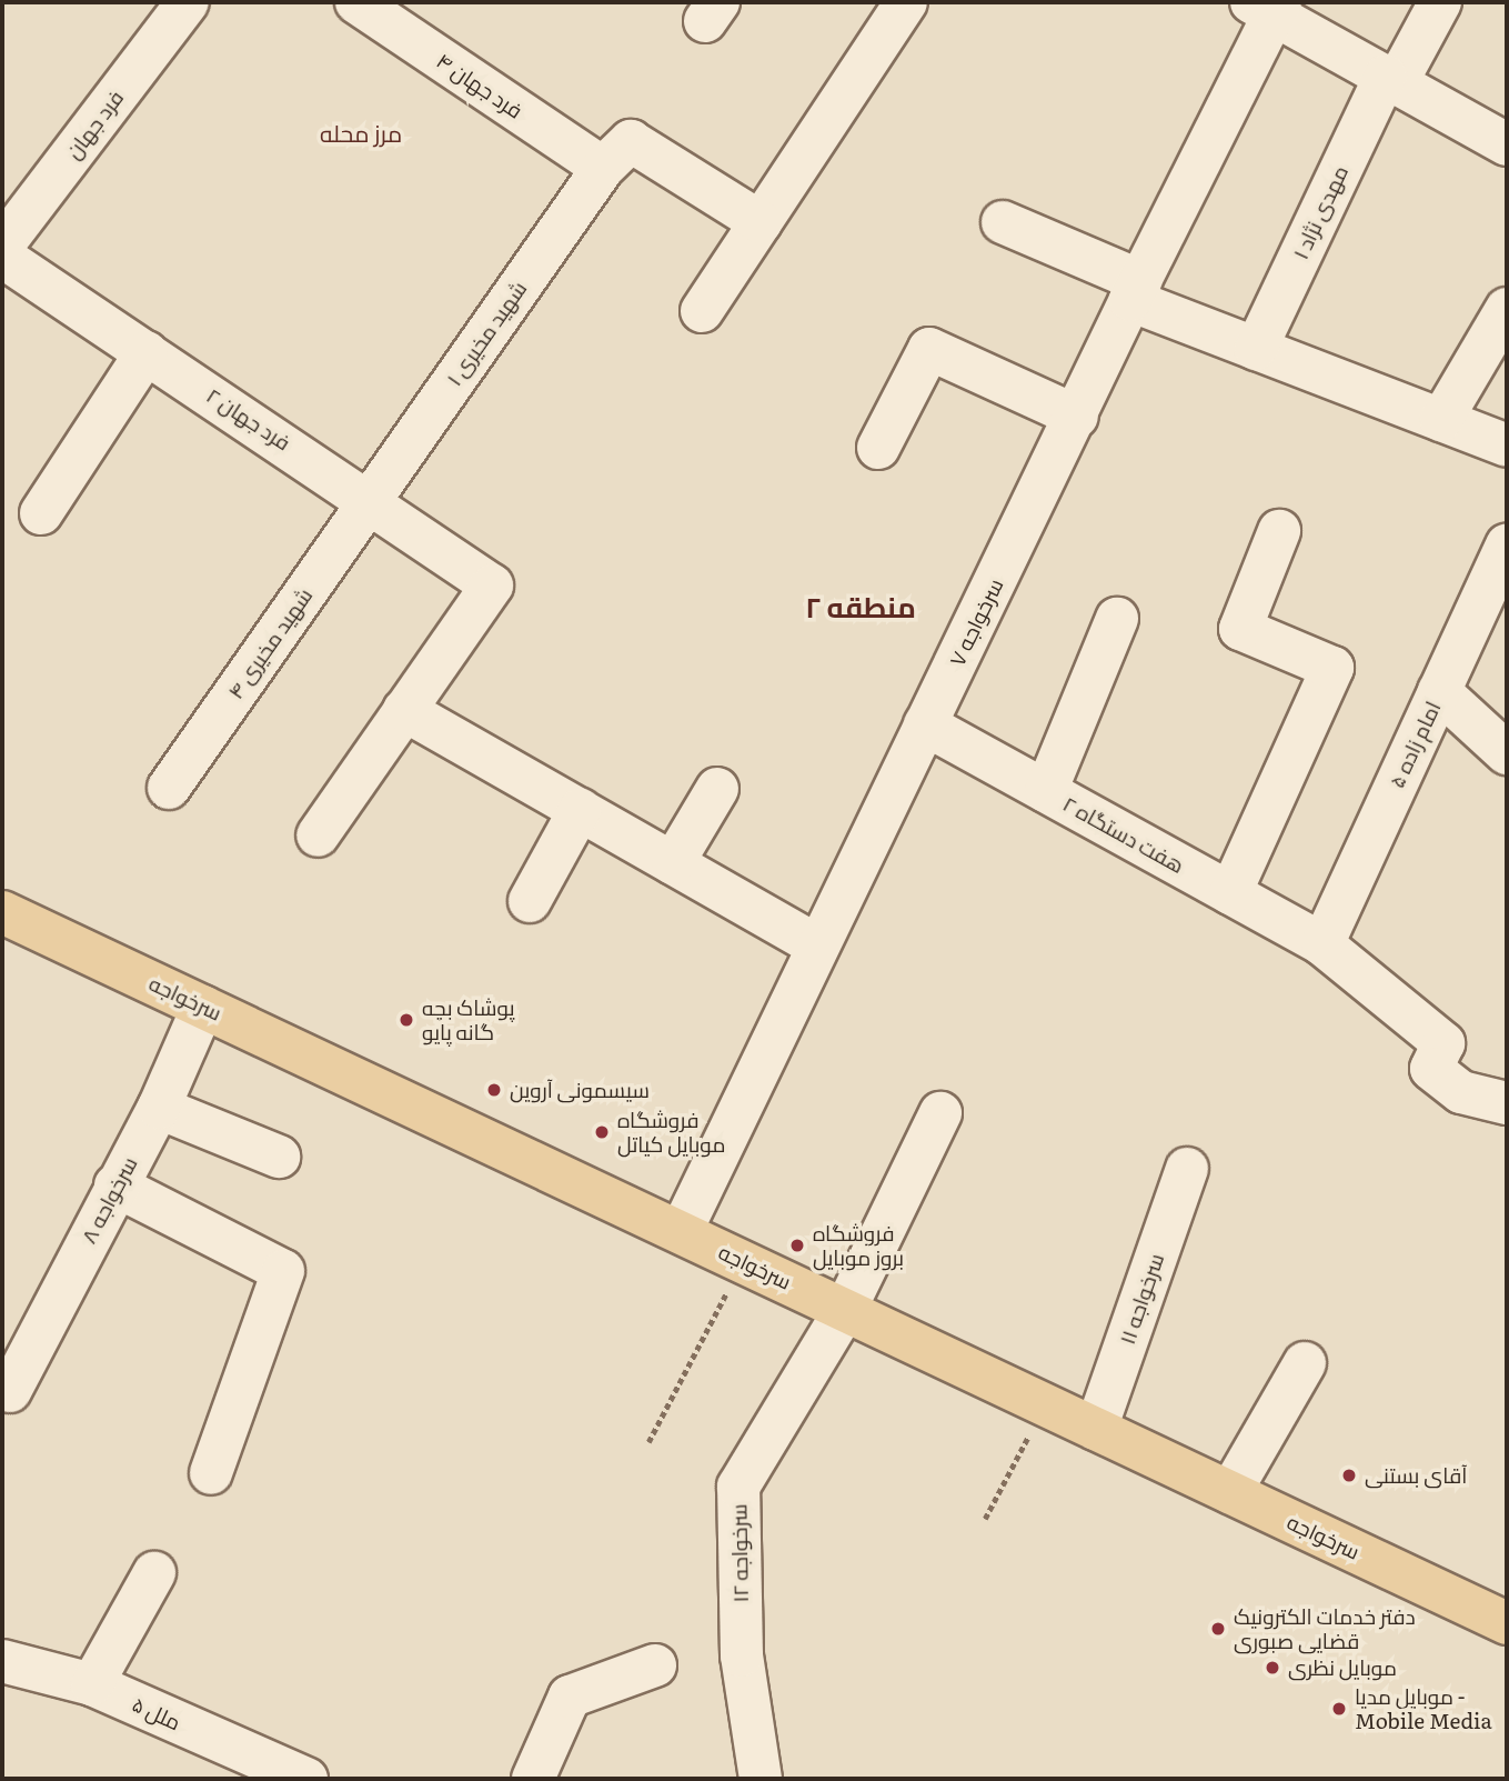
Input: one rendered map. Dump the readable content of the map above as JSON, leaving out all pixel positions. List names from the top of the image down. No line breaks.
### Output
{"streets":{"main road":["سرخواجه"],"street":["۴ فرد جهان","فرد جهان","۱ مهدی نژاد","شهید مخیری ۱","۲ فرد جهان","سرخواجه ۷","۴ شهید مخیری","۵ امام زاده","هفت دستگاه ۲","۸ سرخواجه","۱۱ سرخواجه","۱۲ سرخواجه","ملل ۵"]},"crossings":[["۴ فرد جهان","شهید مخیری ۱"],["شهید مخیری ۱","۲ فرد جهان"],["شهید مخیری ۱","۴ شهید مخیری"],["۲ فرد جهان","۴ شهید مخیری"],["سرخواجه ۷","هفت دستگاه ۲"],["سرخواجه ۷","سرخواجه"],["۵ امام زاده","هفت دستگاه ۲"],["سرخواجه","۸ سرخواجه"],["سرخواجه","۱۱ سرخواجه"],["سرخواجه","۱۲ سرخواجه"]],"districts":["مرز محله","منطقه ۲"],"places":["پوشاک بچه گانه پایو","سیسمونی آروین","فروشگاه موبایل کیاتل","فروشگاه بروز موبایل","آقای بستنی","دفتر خدمات الکترونیک قضایی صبوری","موبایل نظری","موبایل مدیا - Mobile Media"]}
